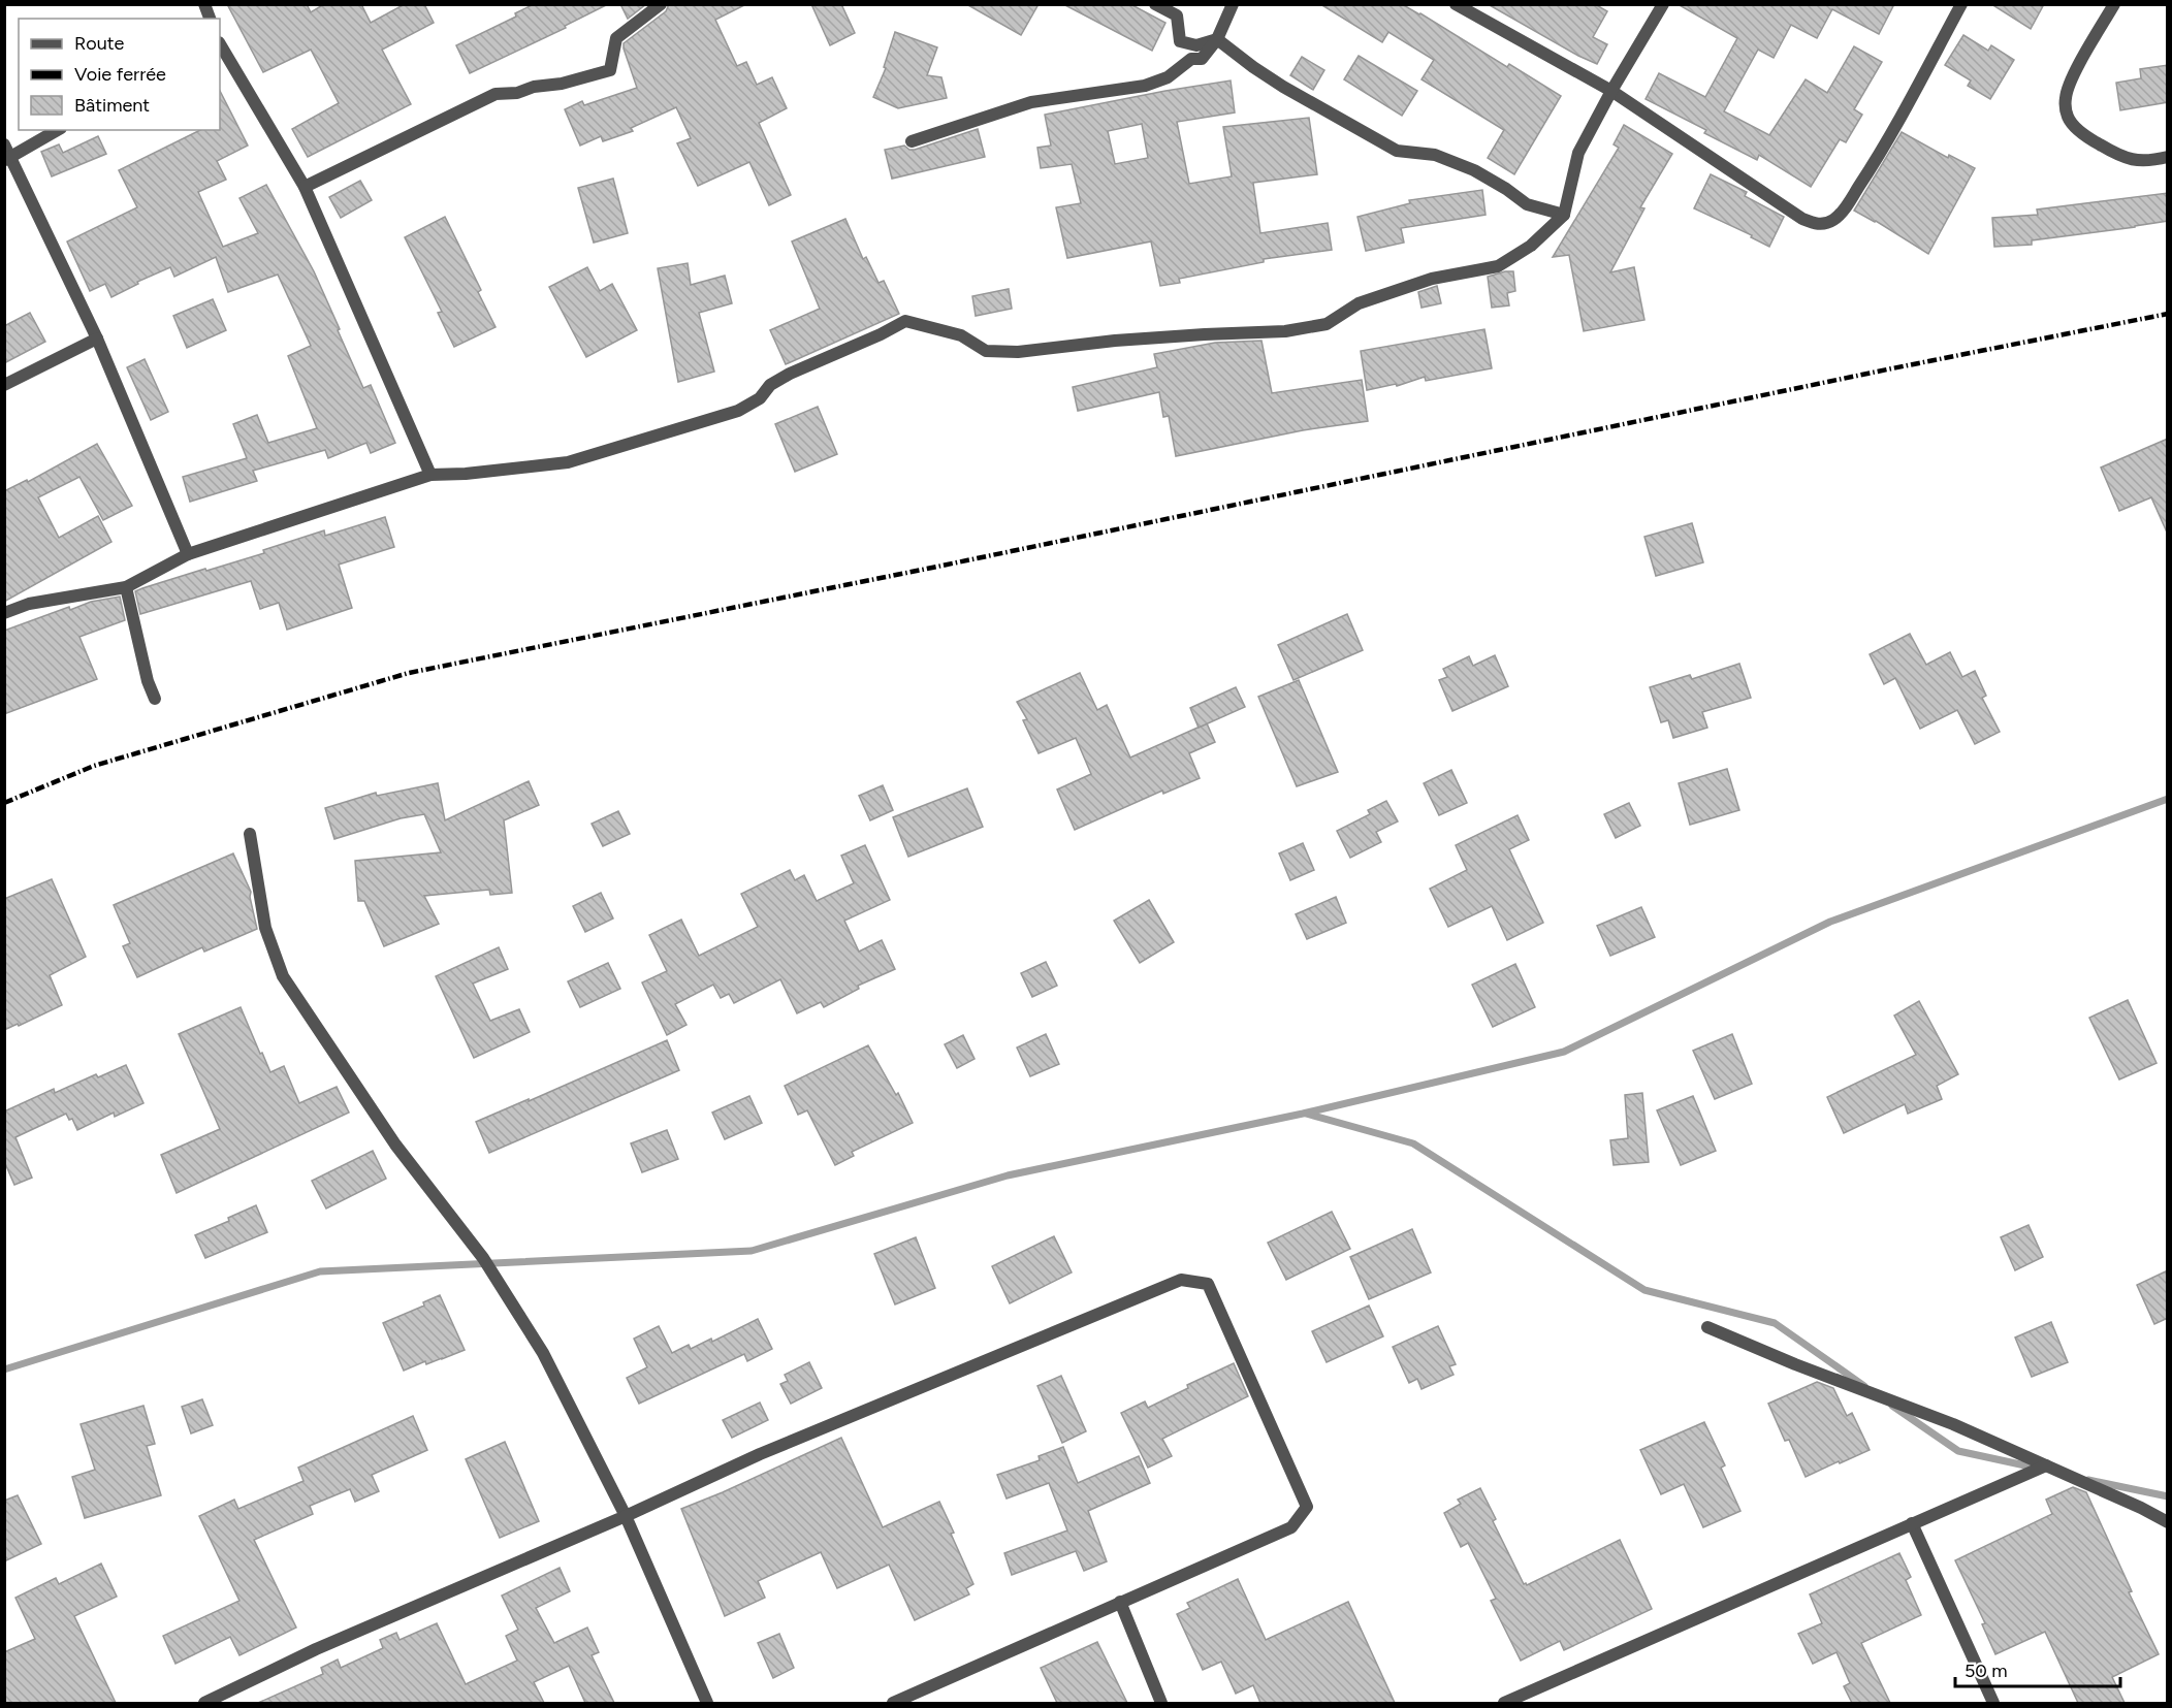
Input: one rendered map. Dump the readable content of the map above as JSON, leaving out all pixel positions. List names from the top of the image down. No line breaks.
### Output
{"legend":["Route","Voie ferrée","Bâtiment"],"scale_bar":"50 m"}
